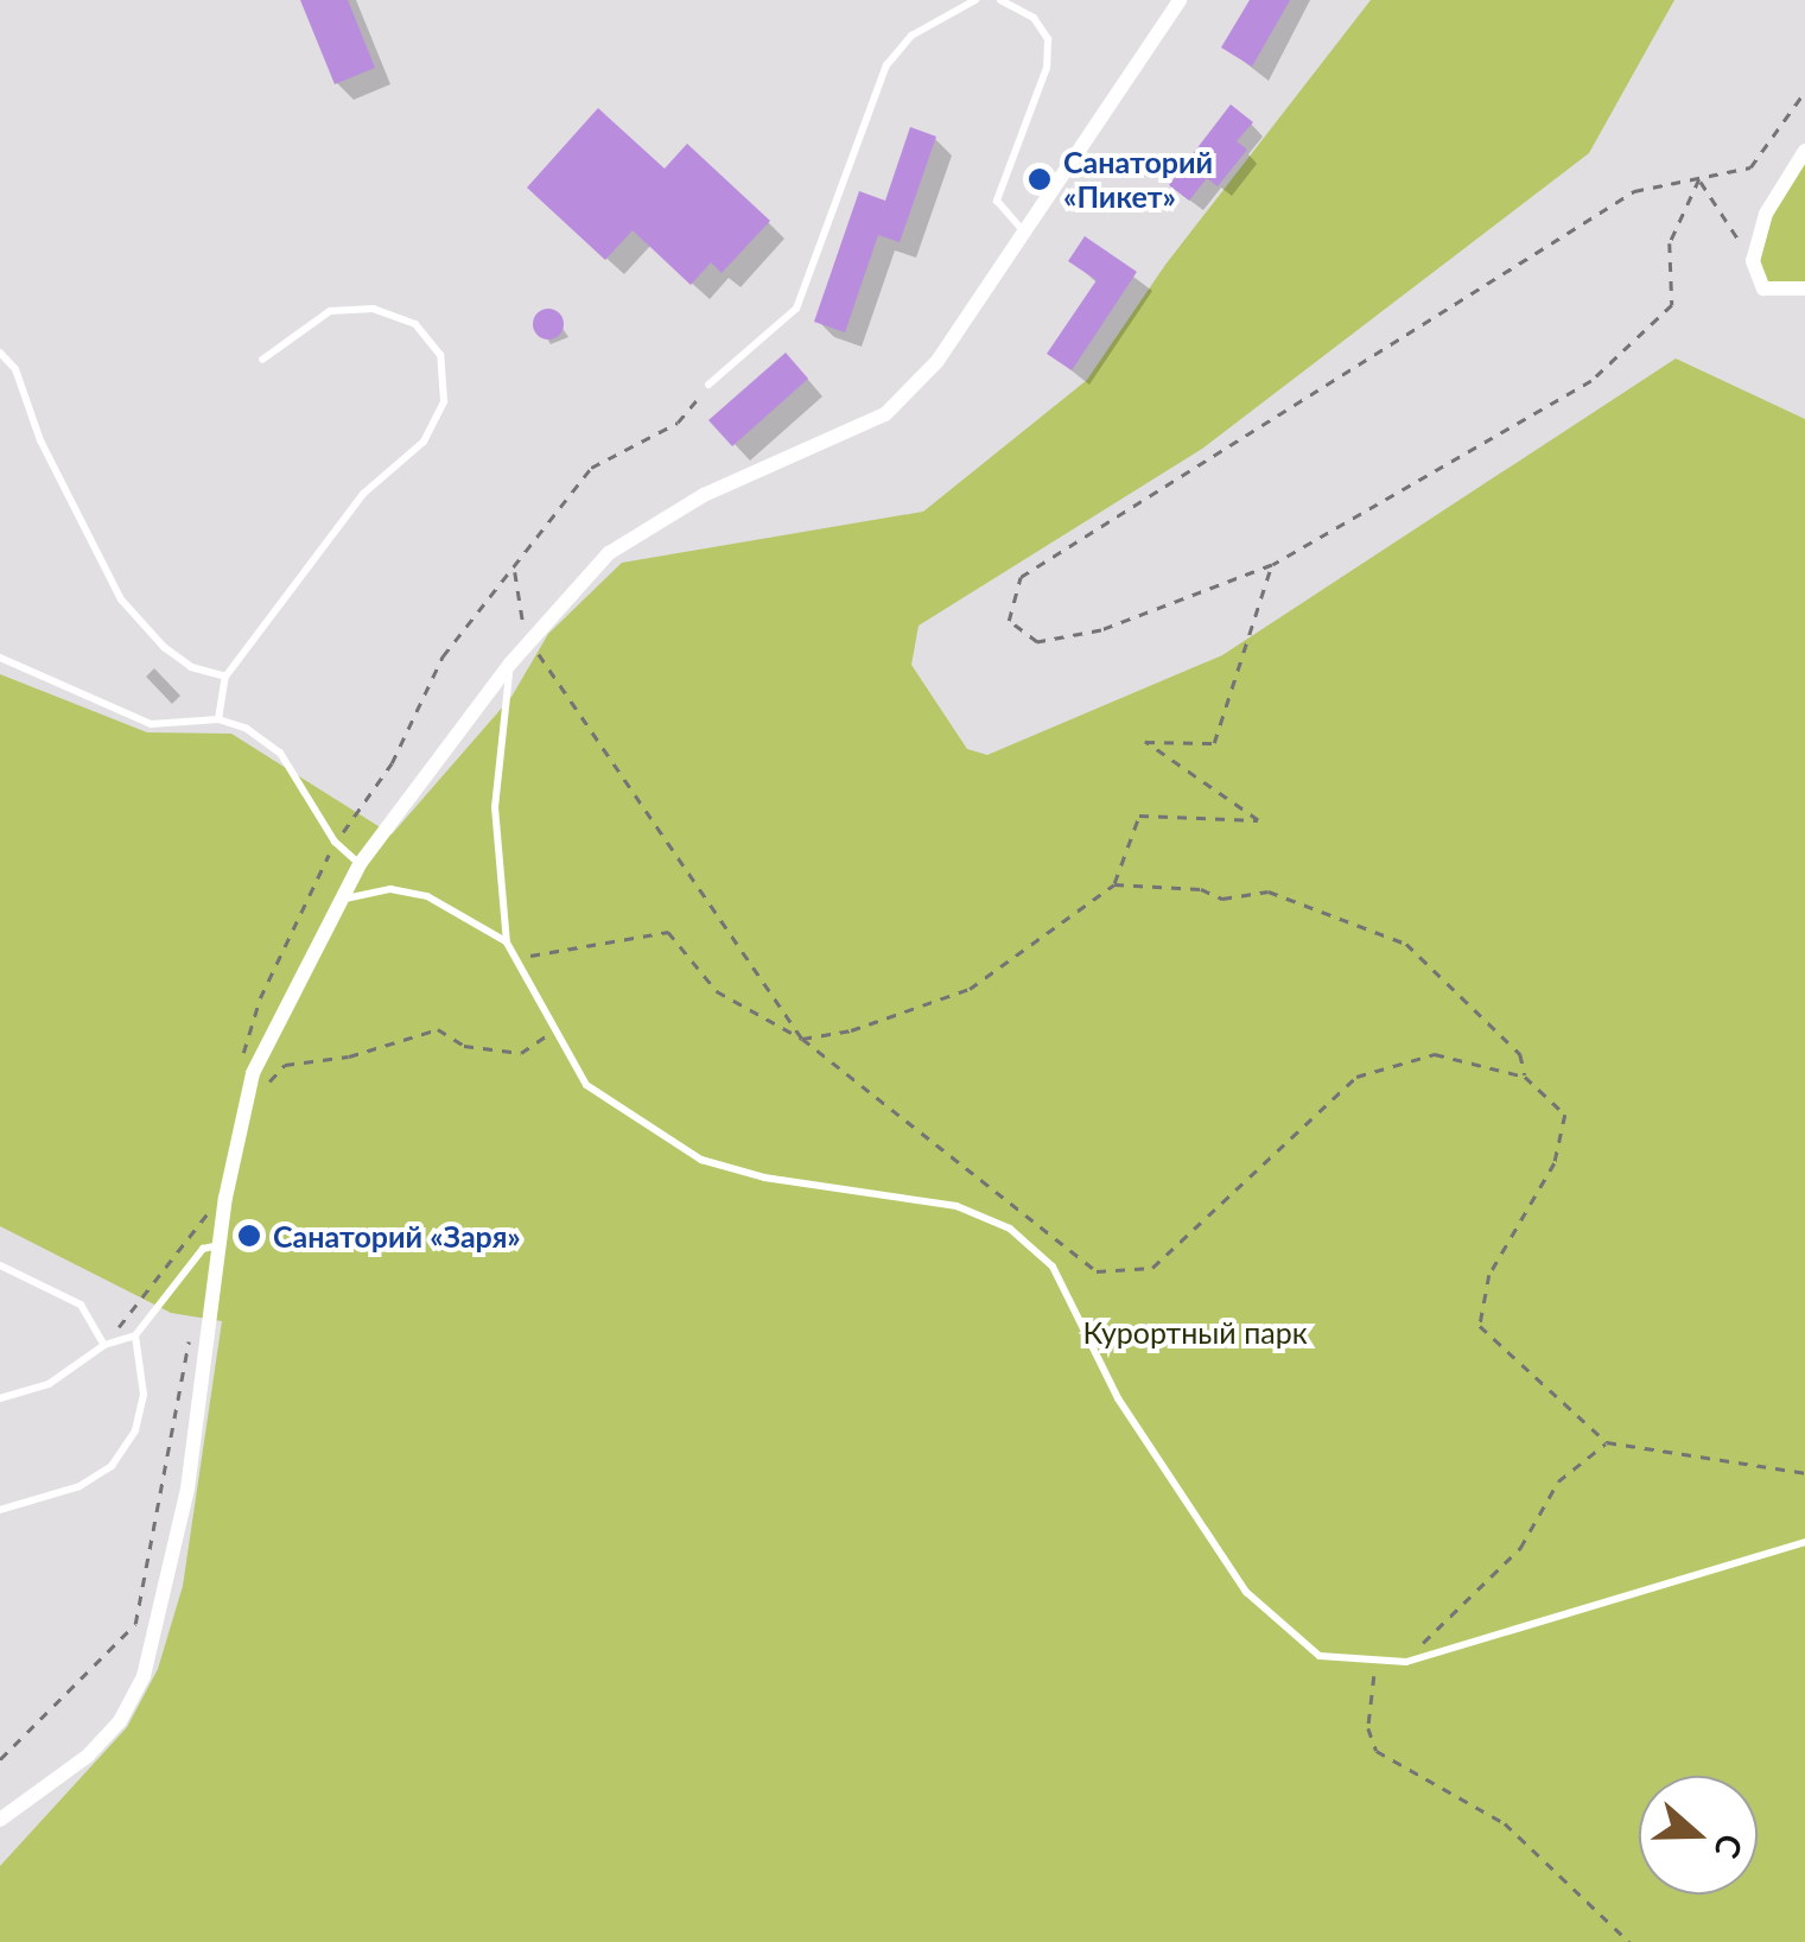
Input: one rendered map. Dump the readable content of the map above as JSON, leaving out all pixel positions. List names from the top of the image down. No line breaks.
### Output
{"parks":["Курортный парк"],"places":["Санаторий «Пикет»","Санаторий «Заря»"],"north":"right"}
